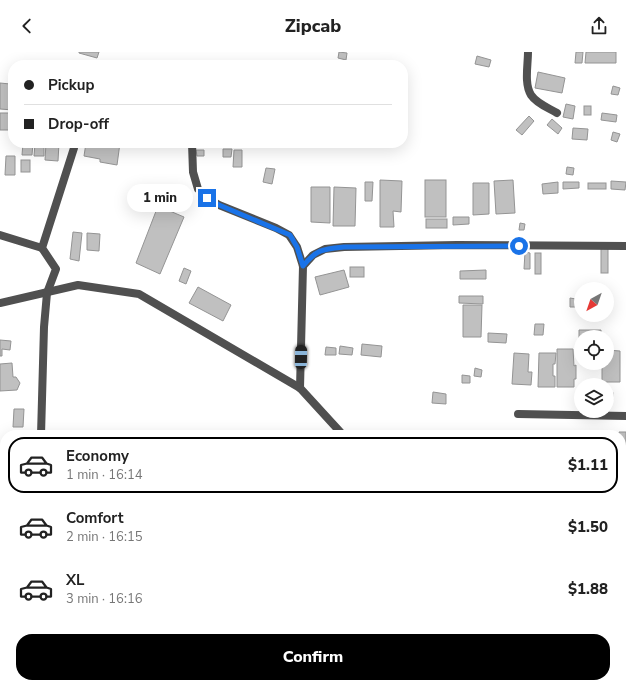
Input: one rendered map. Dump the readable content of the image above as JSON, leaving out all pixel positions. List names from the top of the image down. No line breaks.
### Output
{"north":"bottom left","page":{"header":"Zipcab","banner":["Pickup","Drop-off"],"bubble":"1 min","list":[{"name":"Economy","note":"1 min · 16:14","value":"$1.11"},{"name":"Comfort","note":"2 min · 16:15","value":"$1.50"},{"name":"XL","note":"3 min · 16:16","value":"$1.88"}],"buttons":"Confirm"}}
